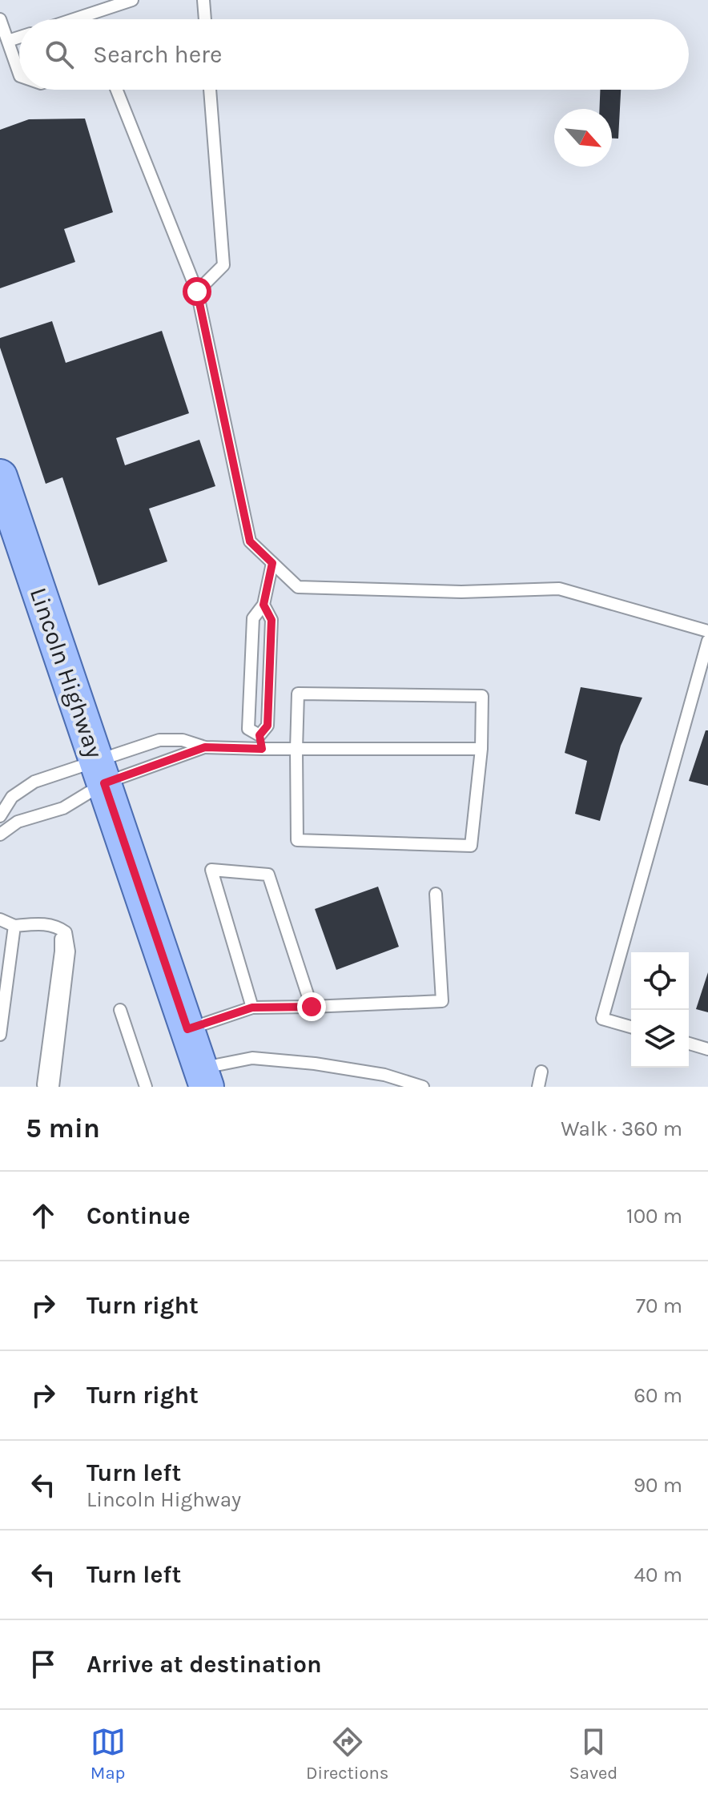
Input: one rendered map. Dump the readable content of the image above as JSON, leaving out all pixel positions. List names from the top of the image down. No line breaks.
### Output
{"streets":{"main road":["Lincoln Highway"]},"north":"bottom right","page":{"search":"Search here","heading":["5 min","Walk · 360 m"],"list":[["Continue","100 m"],["Turn right","70 m"],["Turn right","60 m"],["Turn left","Lincoln Highway","90 m"],["Turn left","40 m"],"Arrive at destination"],"nav":["Map","Directions","Saved"]}}
